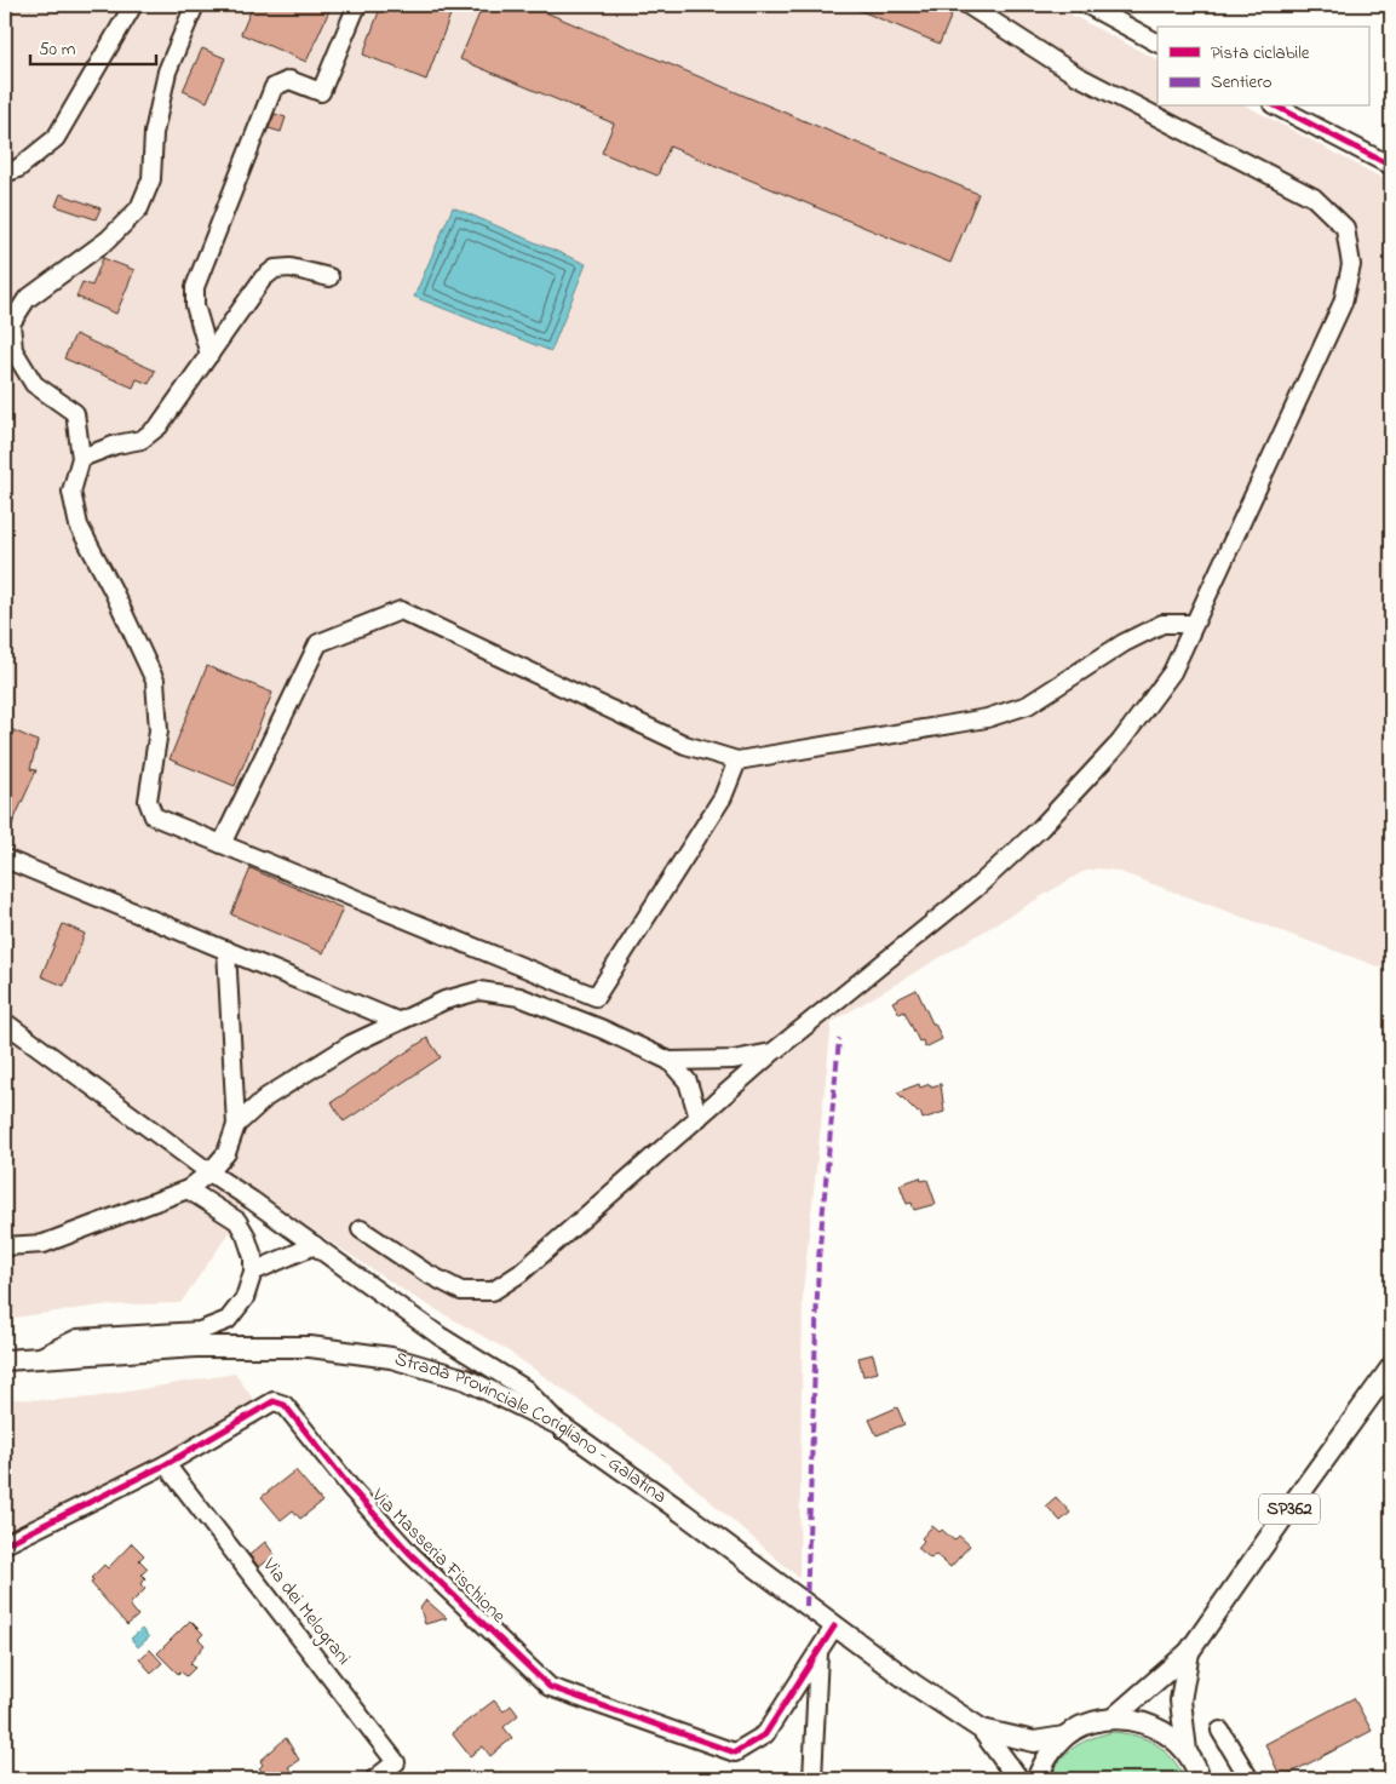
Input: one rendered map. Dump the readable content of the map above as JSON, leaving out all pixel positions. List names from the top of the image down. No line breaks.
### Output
{"streets":{"main road":["Strada Provinciale Corigliano - Galatina","SP362"],"street":["Via Masseria Fischione","Via dei Melograni"]},"crossings":[["Strada Provinciale Corigliano - Galatina","SP362"],["Strada Provinciale Corigliano - Galatina","Via Masseria Fischione"],["Via Masseria Fischione","Via dei Melograni"]],"legend":["Pista ciclabile","Sentiero"],"scale_bar":"50 m"}
